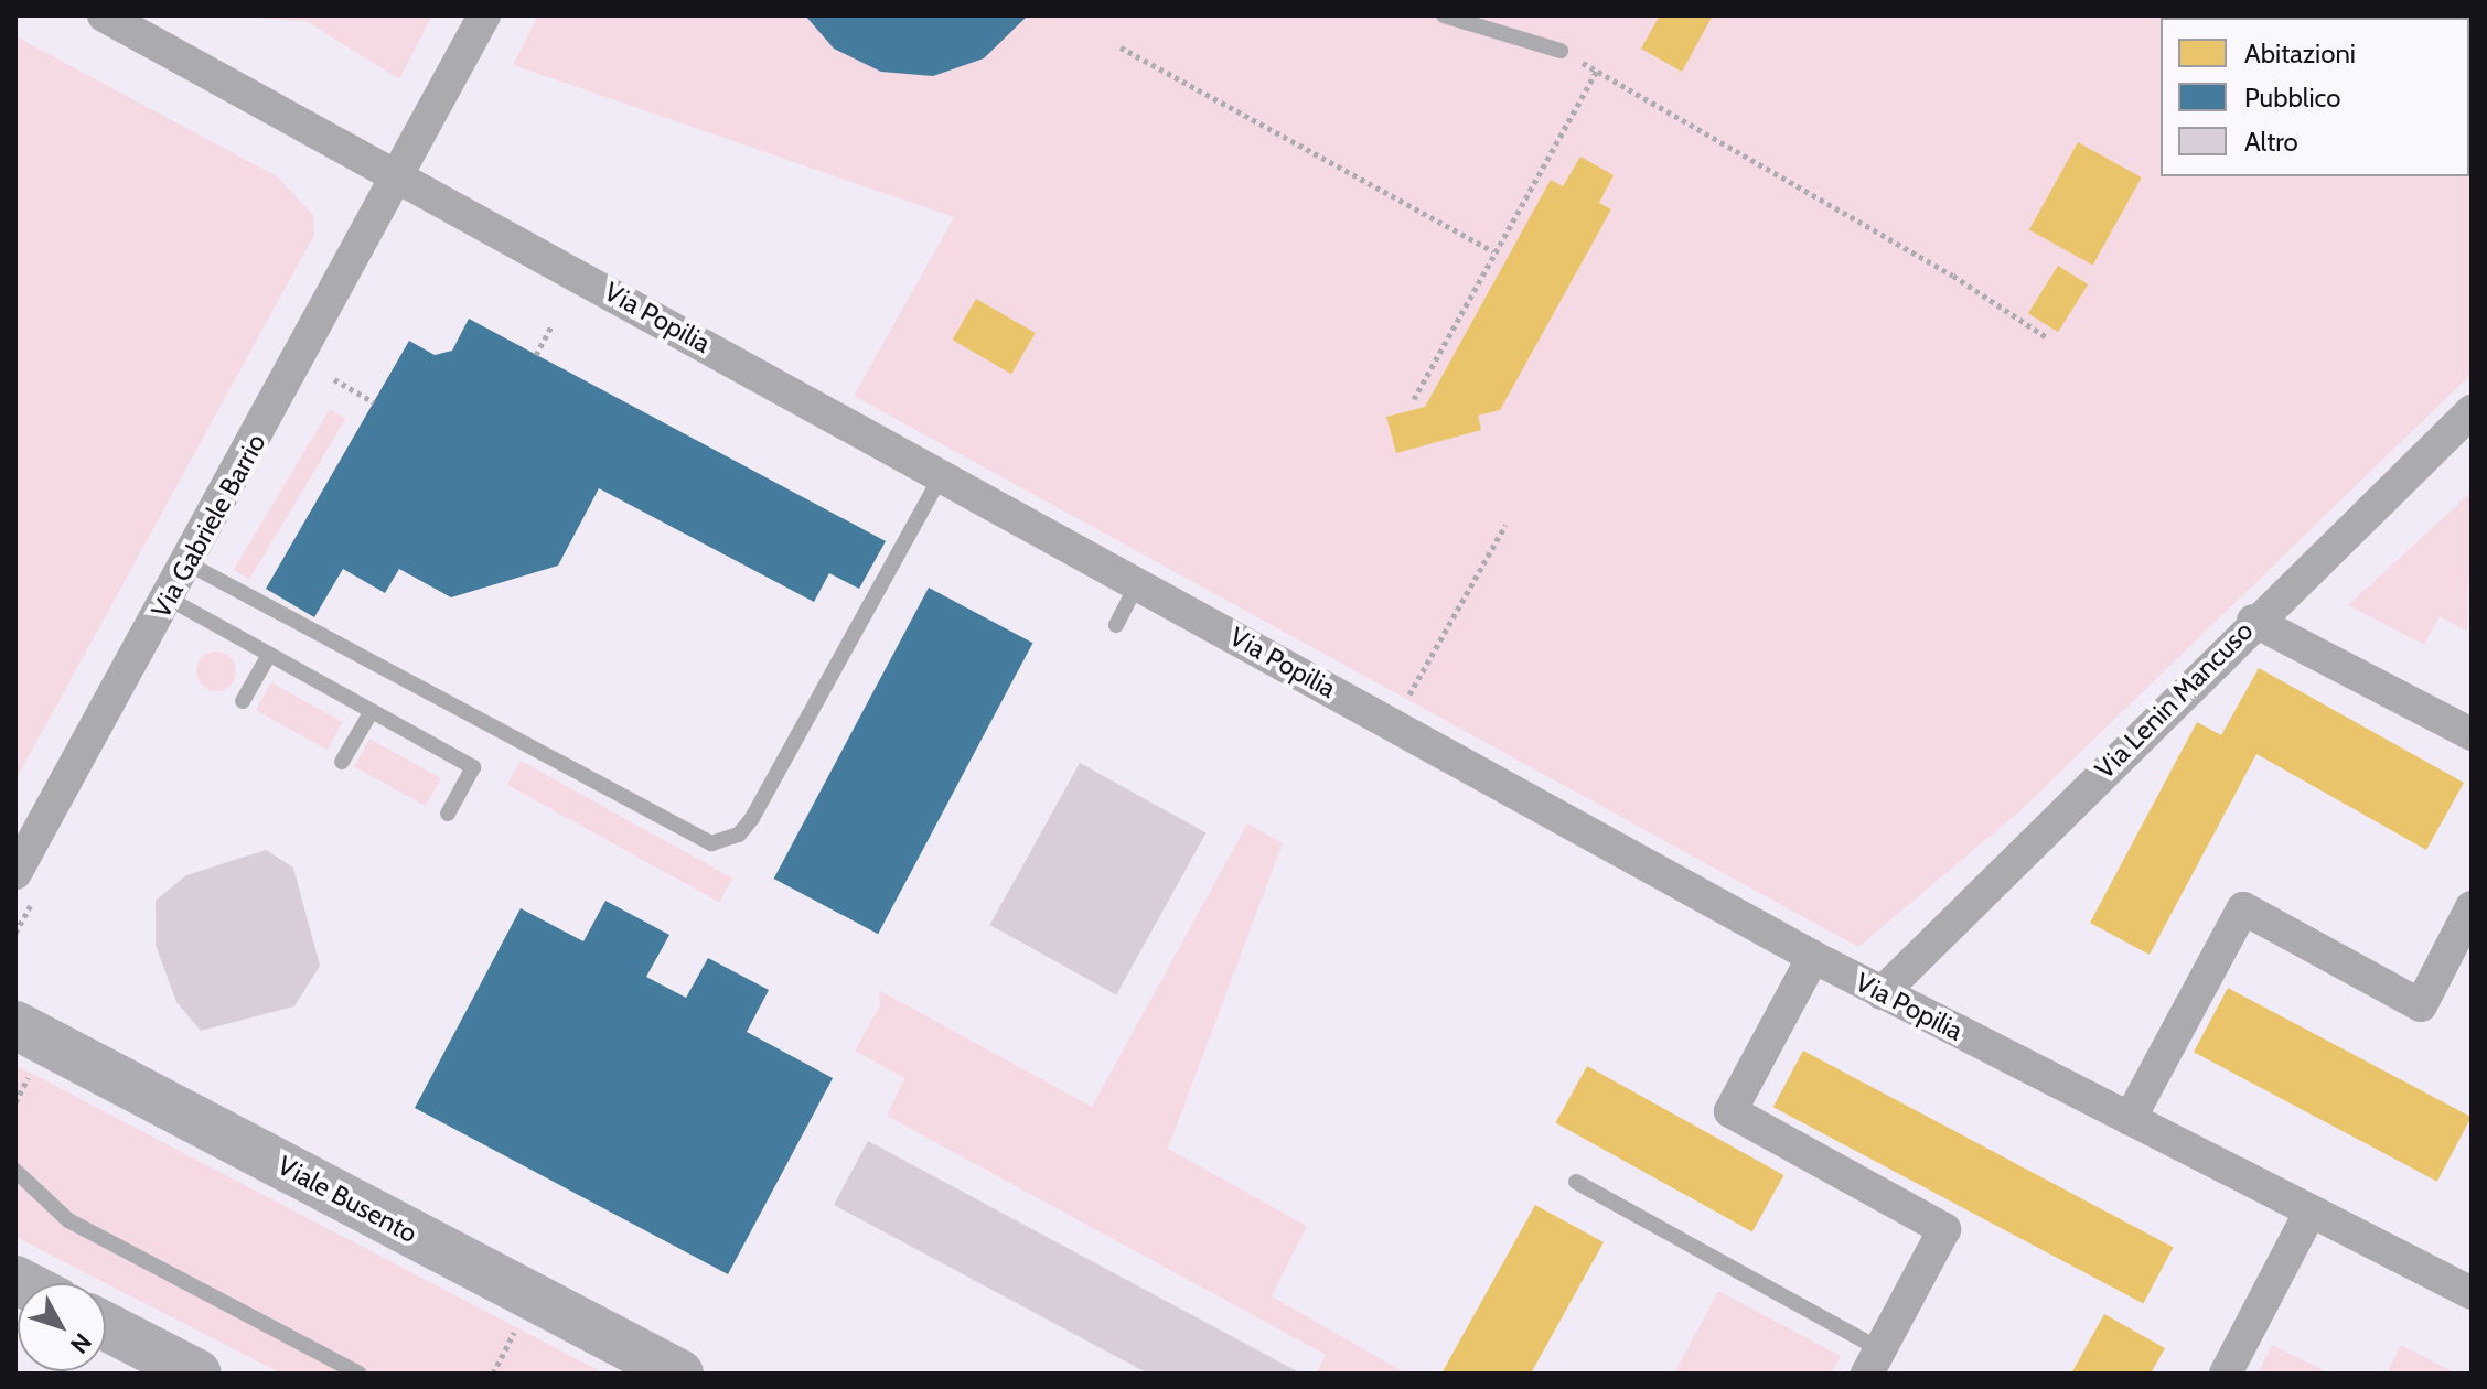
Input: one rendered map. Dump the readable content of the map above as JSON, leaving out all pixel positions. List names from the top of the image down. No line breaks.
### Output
{"streets":{"main road":["Viale Busento"],"street":["Via Popilia","Via Gabriele Barrio","Via Lenin Mancuso"]},"crossings":[["Via Popilia","Via Gabriele Barrio"],["Via Popilia","Via Lenin Mancuso"]],"legend":["Abitazioni","Pubblico","Altro"],"north":"bottom right"}
